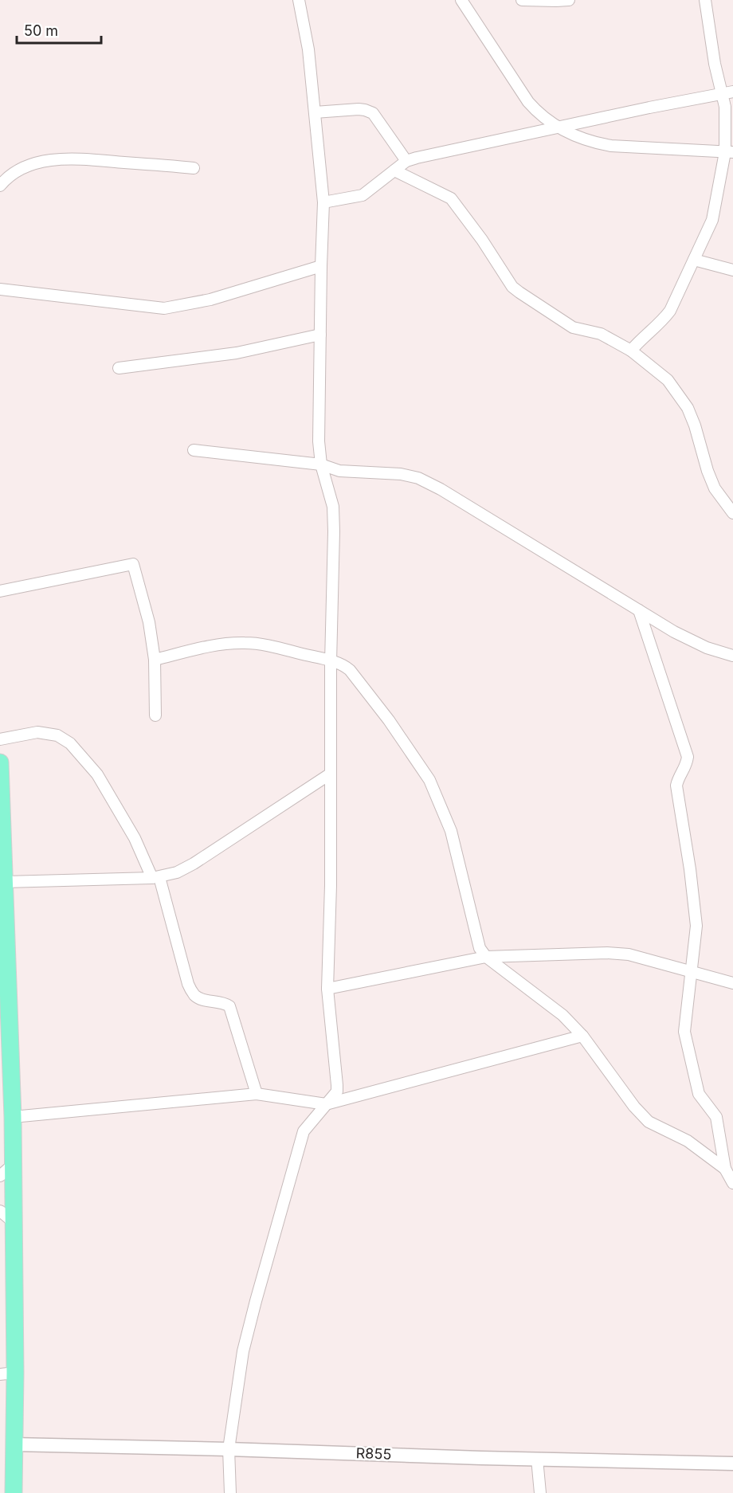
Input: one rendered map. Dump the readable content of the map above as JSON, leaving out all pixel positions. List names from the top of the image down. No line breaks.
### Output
{"streets":{"street":["R855"]},"scale_bar":"50 m"}
